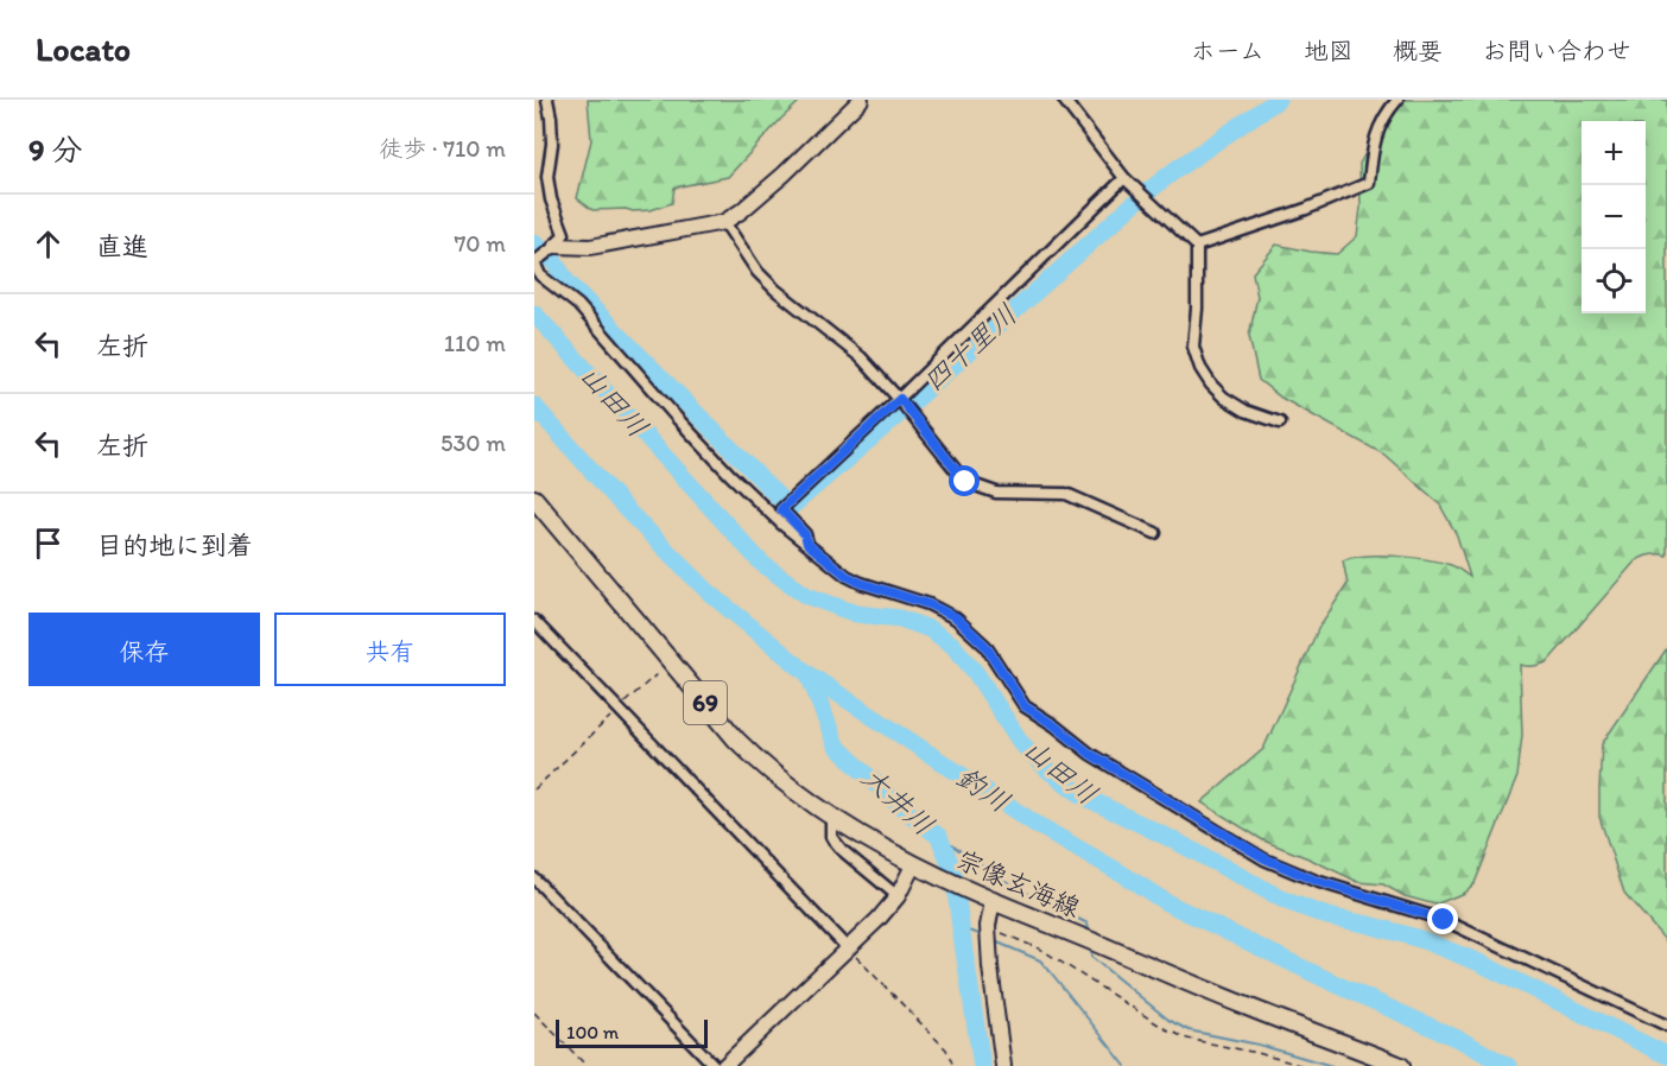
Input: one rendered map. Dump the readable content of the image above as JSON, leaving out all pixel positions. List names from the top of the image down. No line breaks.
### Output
{"streets":{"main road":["69","宗像玄海線"]},"water":["四十里川","山田川","釣川","大井川"],"scale_bar":"100 m","page":{"header":"Locato","nav":["ホーム","地図","概要","お問い合わせ"],"heading":["9 分","徒歩 · 710 m"],"map_buttons":["+","−"],"list":[["直進","70 m"],["左折","110 m"],["左折","530 m"],"目的地に到着"],"buttons":["保存","共有"],"scale":"100 m"}}
